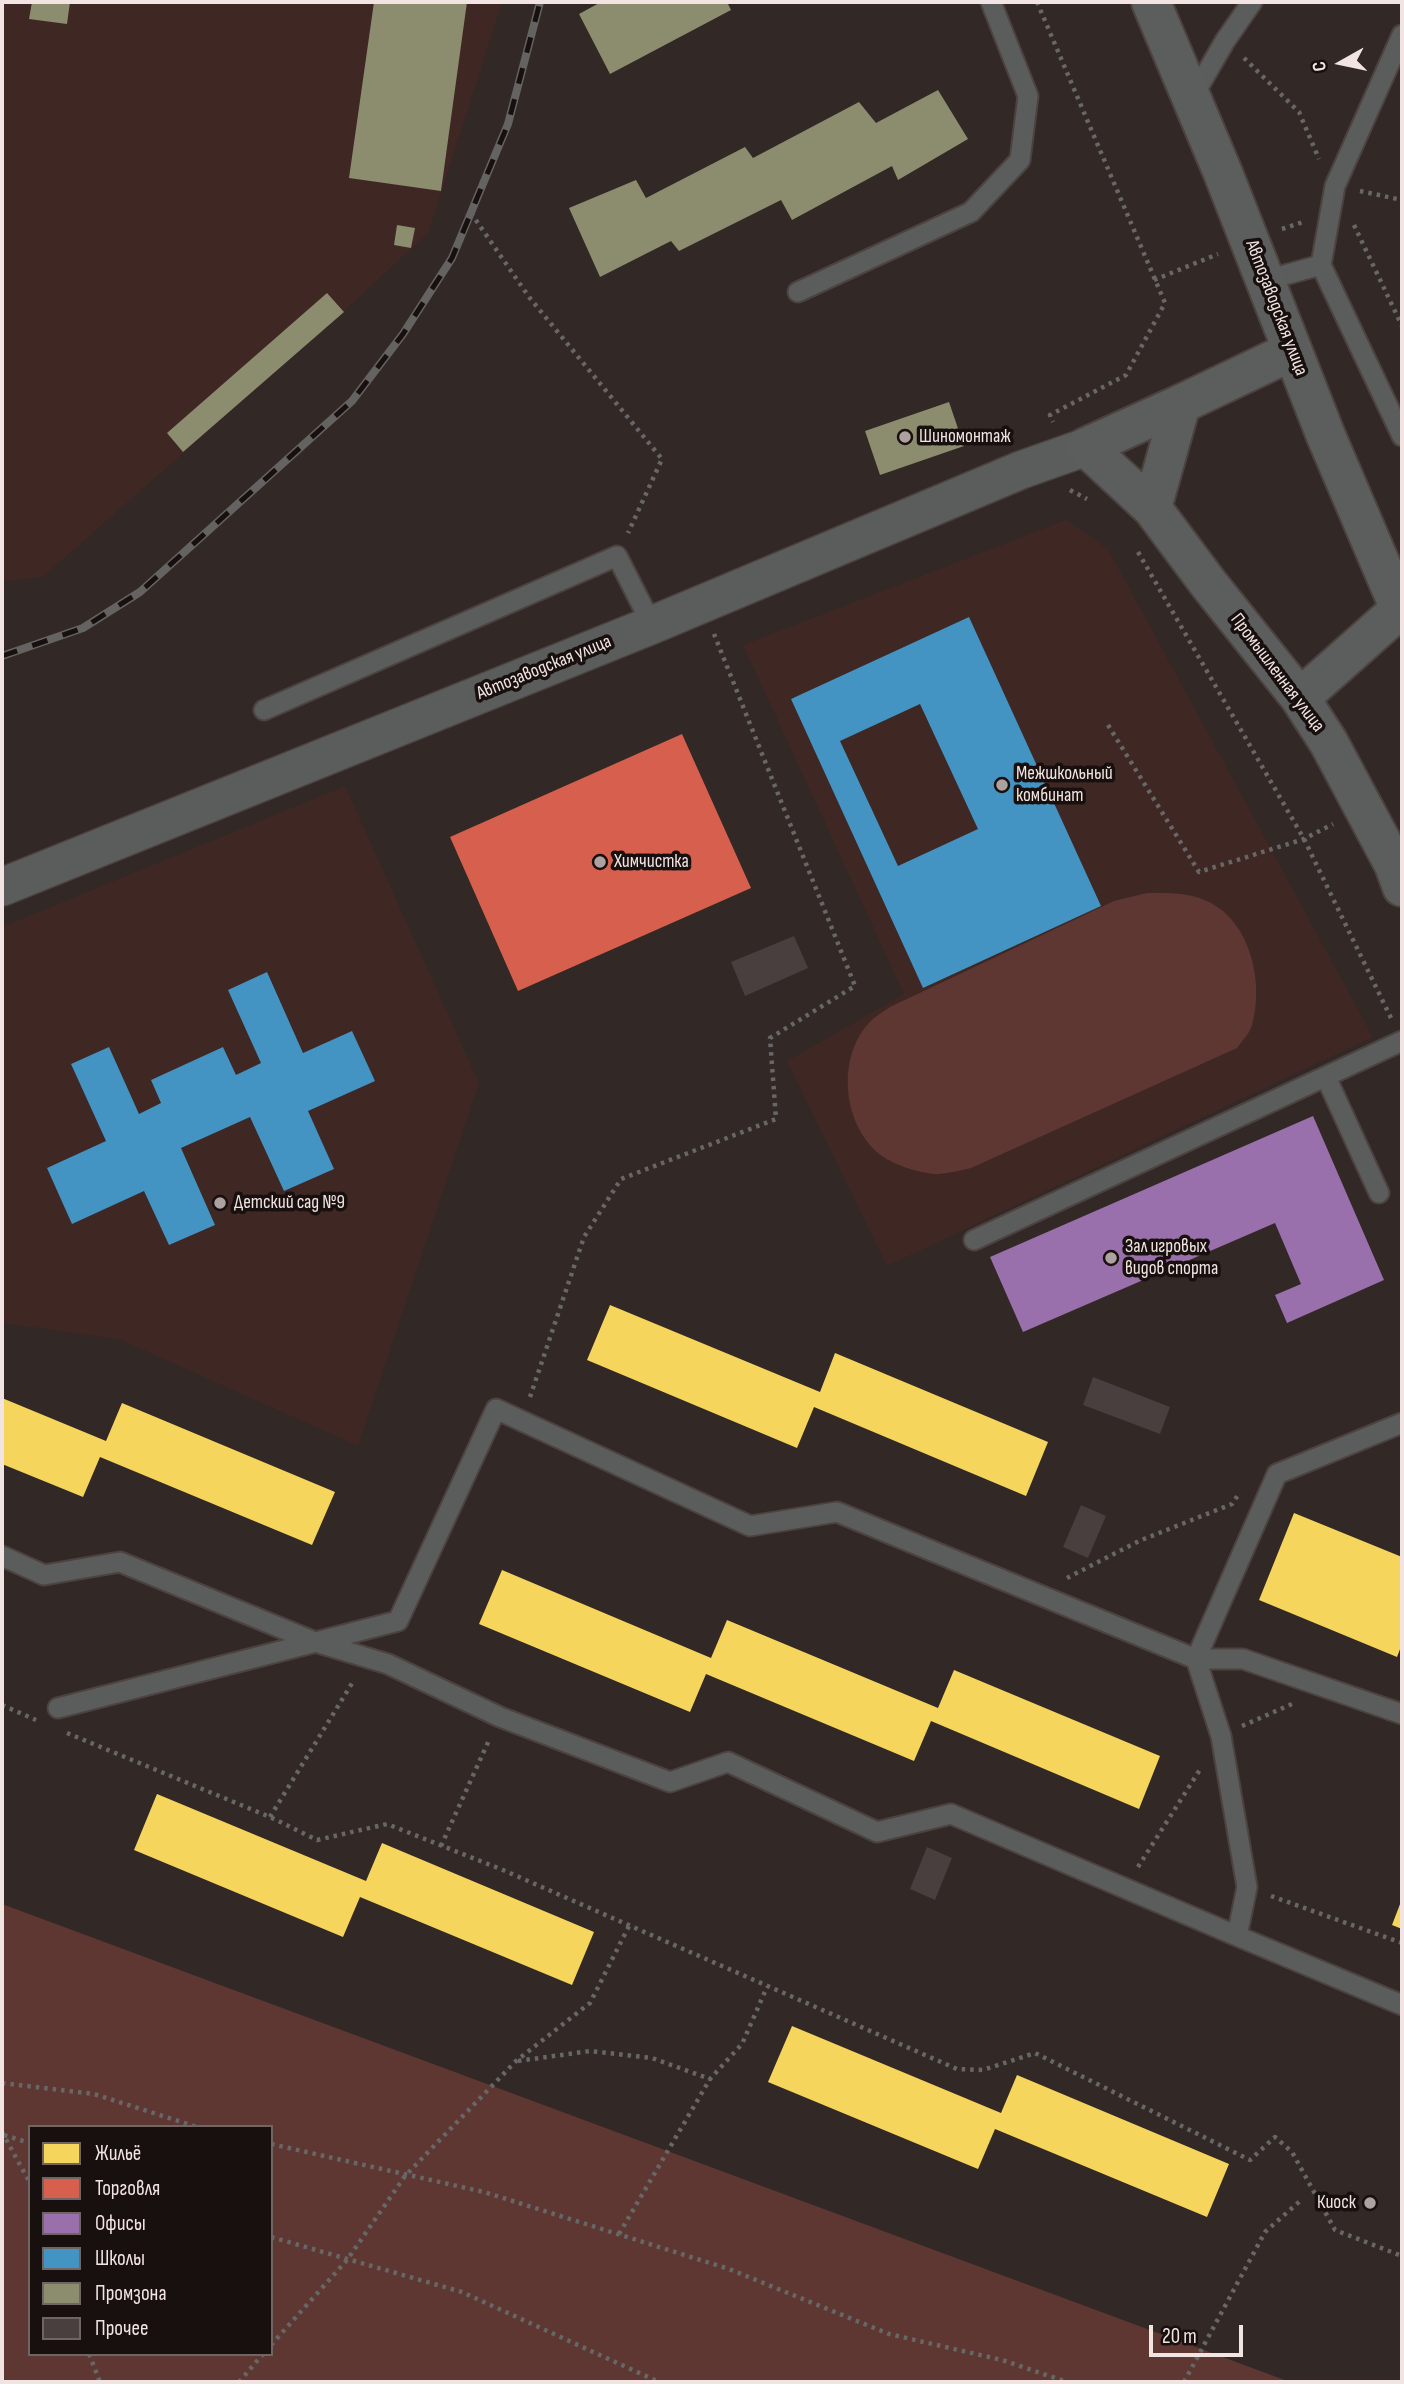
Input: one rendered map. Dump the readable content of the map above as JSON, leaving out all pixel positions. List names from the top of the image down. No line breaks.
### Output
{"streets":{"street":["Автозаводская улица","Промышленная улица"]},"crossings":[["Автозаводская улица","Промышленная улица"]],"places":["Шиномонтаж","Межшкольный комбинат","Химчистка","Детский сад №9","Зал игровых видов спорта","Киоск"],"legend":["Жильё","Торговля","Офисы","Школы","Промзона","Прочее"],"scale_bar":"20 m","north":"left"}
